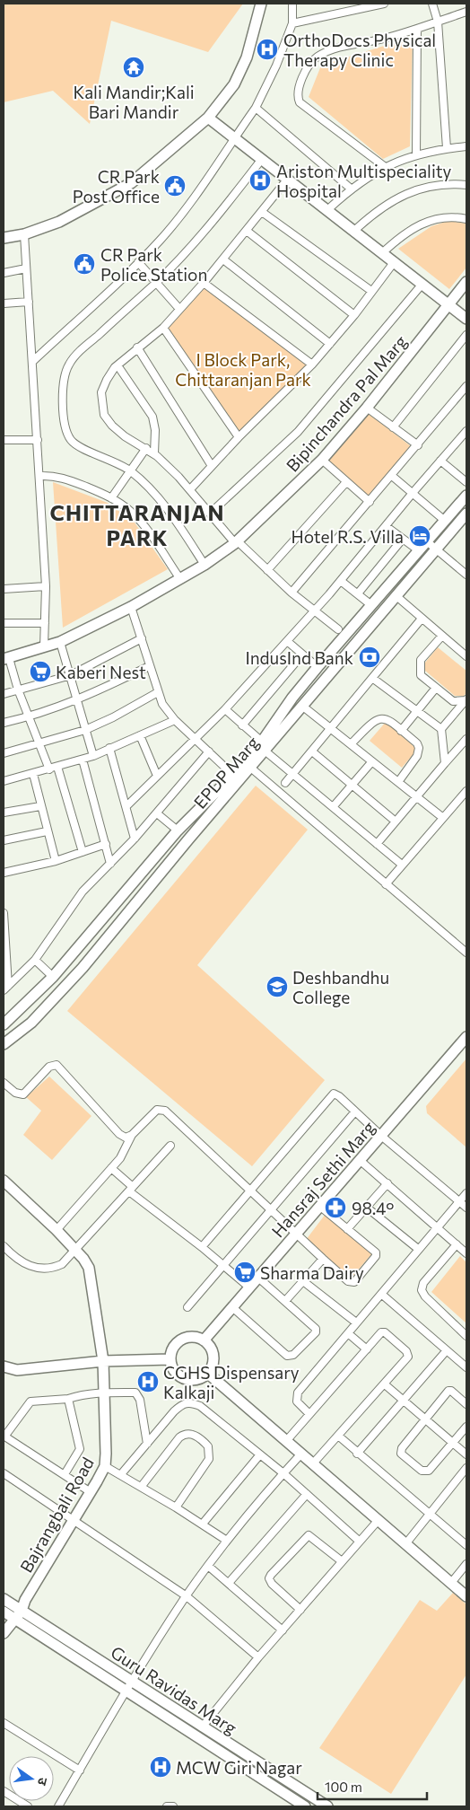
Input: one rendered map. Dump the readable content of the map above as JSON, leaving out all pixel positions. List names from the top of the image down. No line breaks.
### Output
{"streets":{"street":["Bipinchandra Pal Marg","EPDP Marg","Hansraj Sethi Marg","Bajrangbali Road","Guru Ravidas Marg"]},"crossings":[["Bajrangbali Road","Guru Ravidas Marg"]],"districts":["CHITTARANJAN PARK"],"parks":["I Block Park, Chittaranjan Park"],"places":{"hospital":["OrthoDocs Physical Therapy Clinic","Ariston Multispeciality Hospital","CGHS Dispensary Kalkaji","MCW Giri Nagar"],"temple":["Kali Mandir;Kali Bari Mandir"],"public building":["CR Park Post Office","CR Park Police Station"],"hotel":["Hotel R.S. Villa"],"bank":["IndusInd Bank"],"supermarket":["Kaberi Nest","Sharma Dairy"],"school or university":["Deshbandhu College"],"pharmacy":["98.4°"]},"scale_bar":"100 m","north":"right"}
